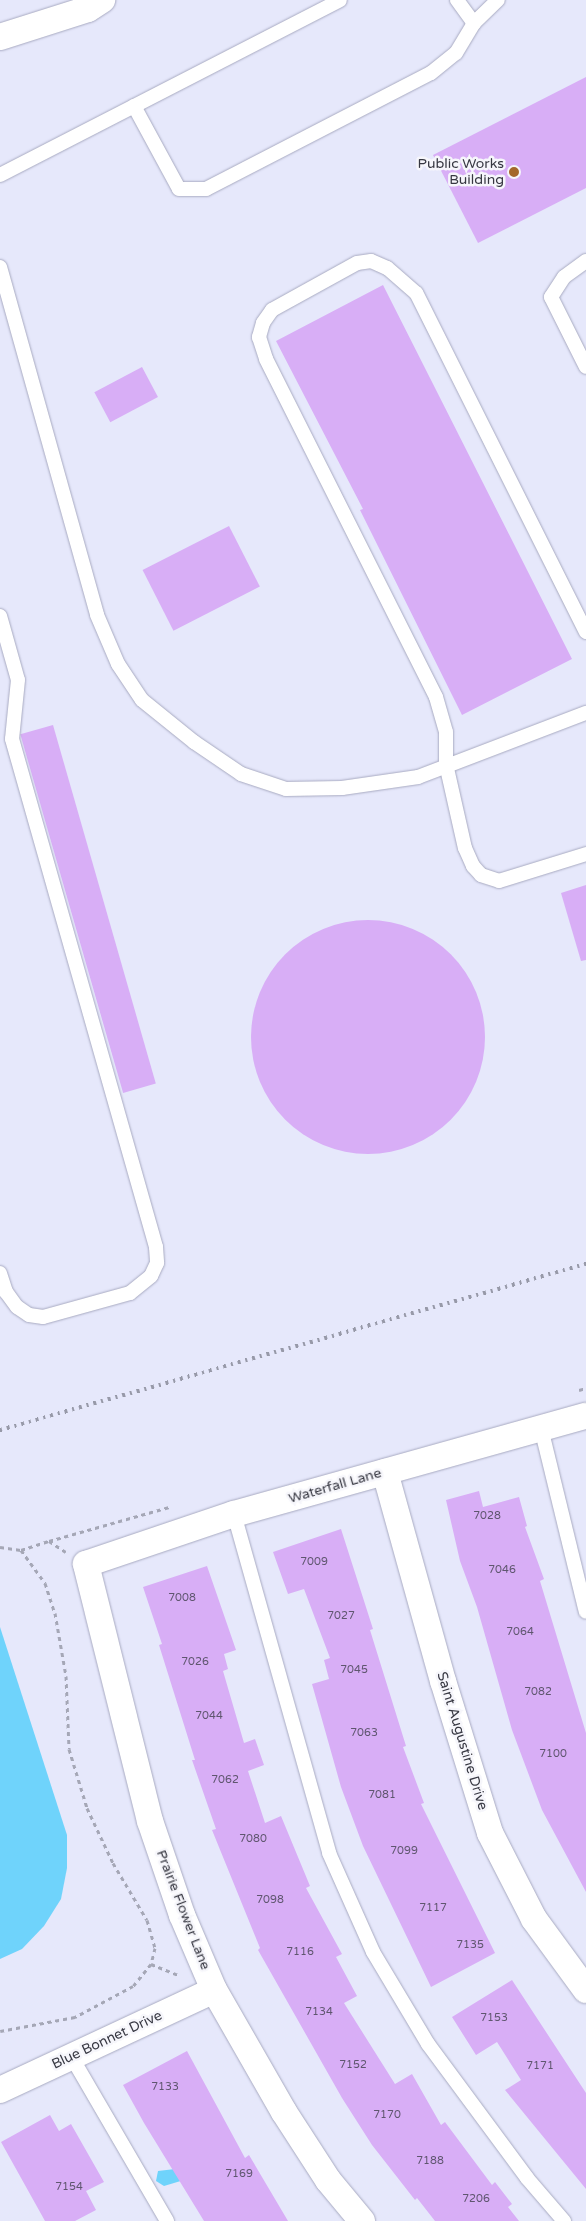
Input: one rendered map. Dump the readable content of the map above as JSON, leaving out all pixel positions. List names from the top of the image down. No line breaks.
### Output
{"streets":{"street":["Waterfall Lane","Saint Augustine Drive","Prairie Flower Lane","Blue Bonnet Drive"]},"crossings":[["Waterfall Lane","Saint Augustine Drive"],["Waterfall Lane","Prairie Flower Lane"],["Prairie Flower Lane","Blue Bonnet Drive"]],"places":["Public Works Building"],"house_numbers":["7028","7009","7046","7008","7027","7064","7026","7045","7082","7044","7063","7100","7062","7081","7080","7099","7098","7117","7135","7116","7134","7153","7152","7171","7133","7170","7188","7169","7154","7206"]}
